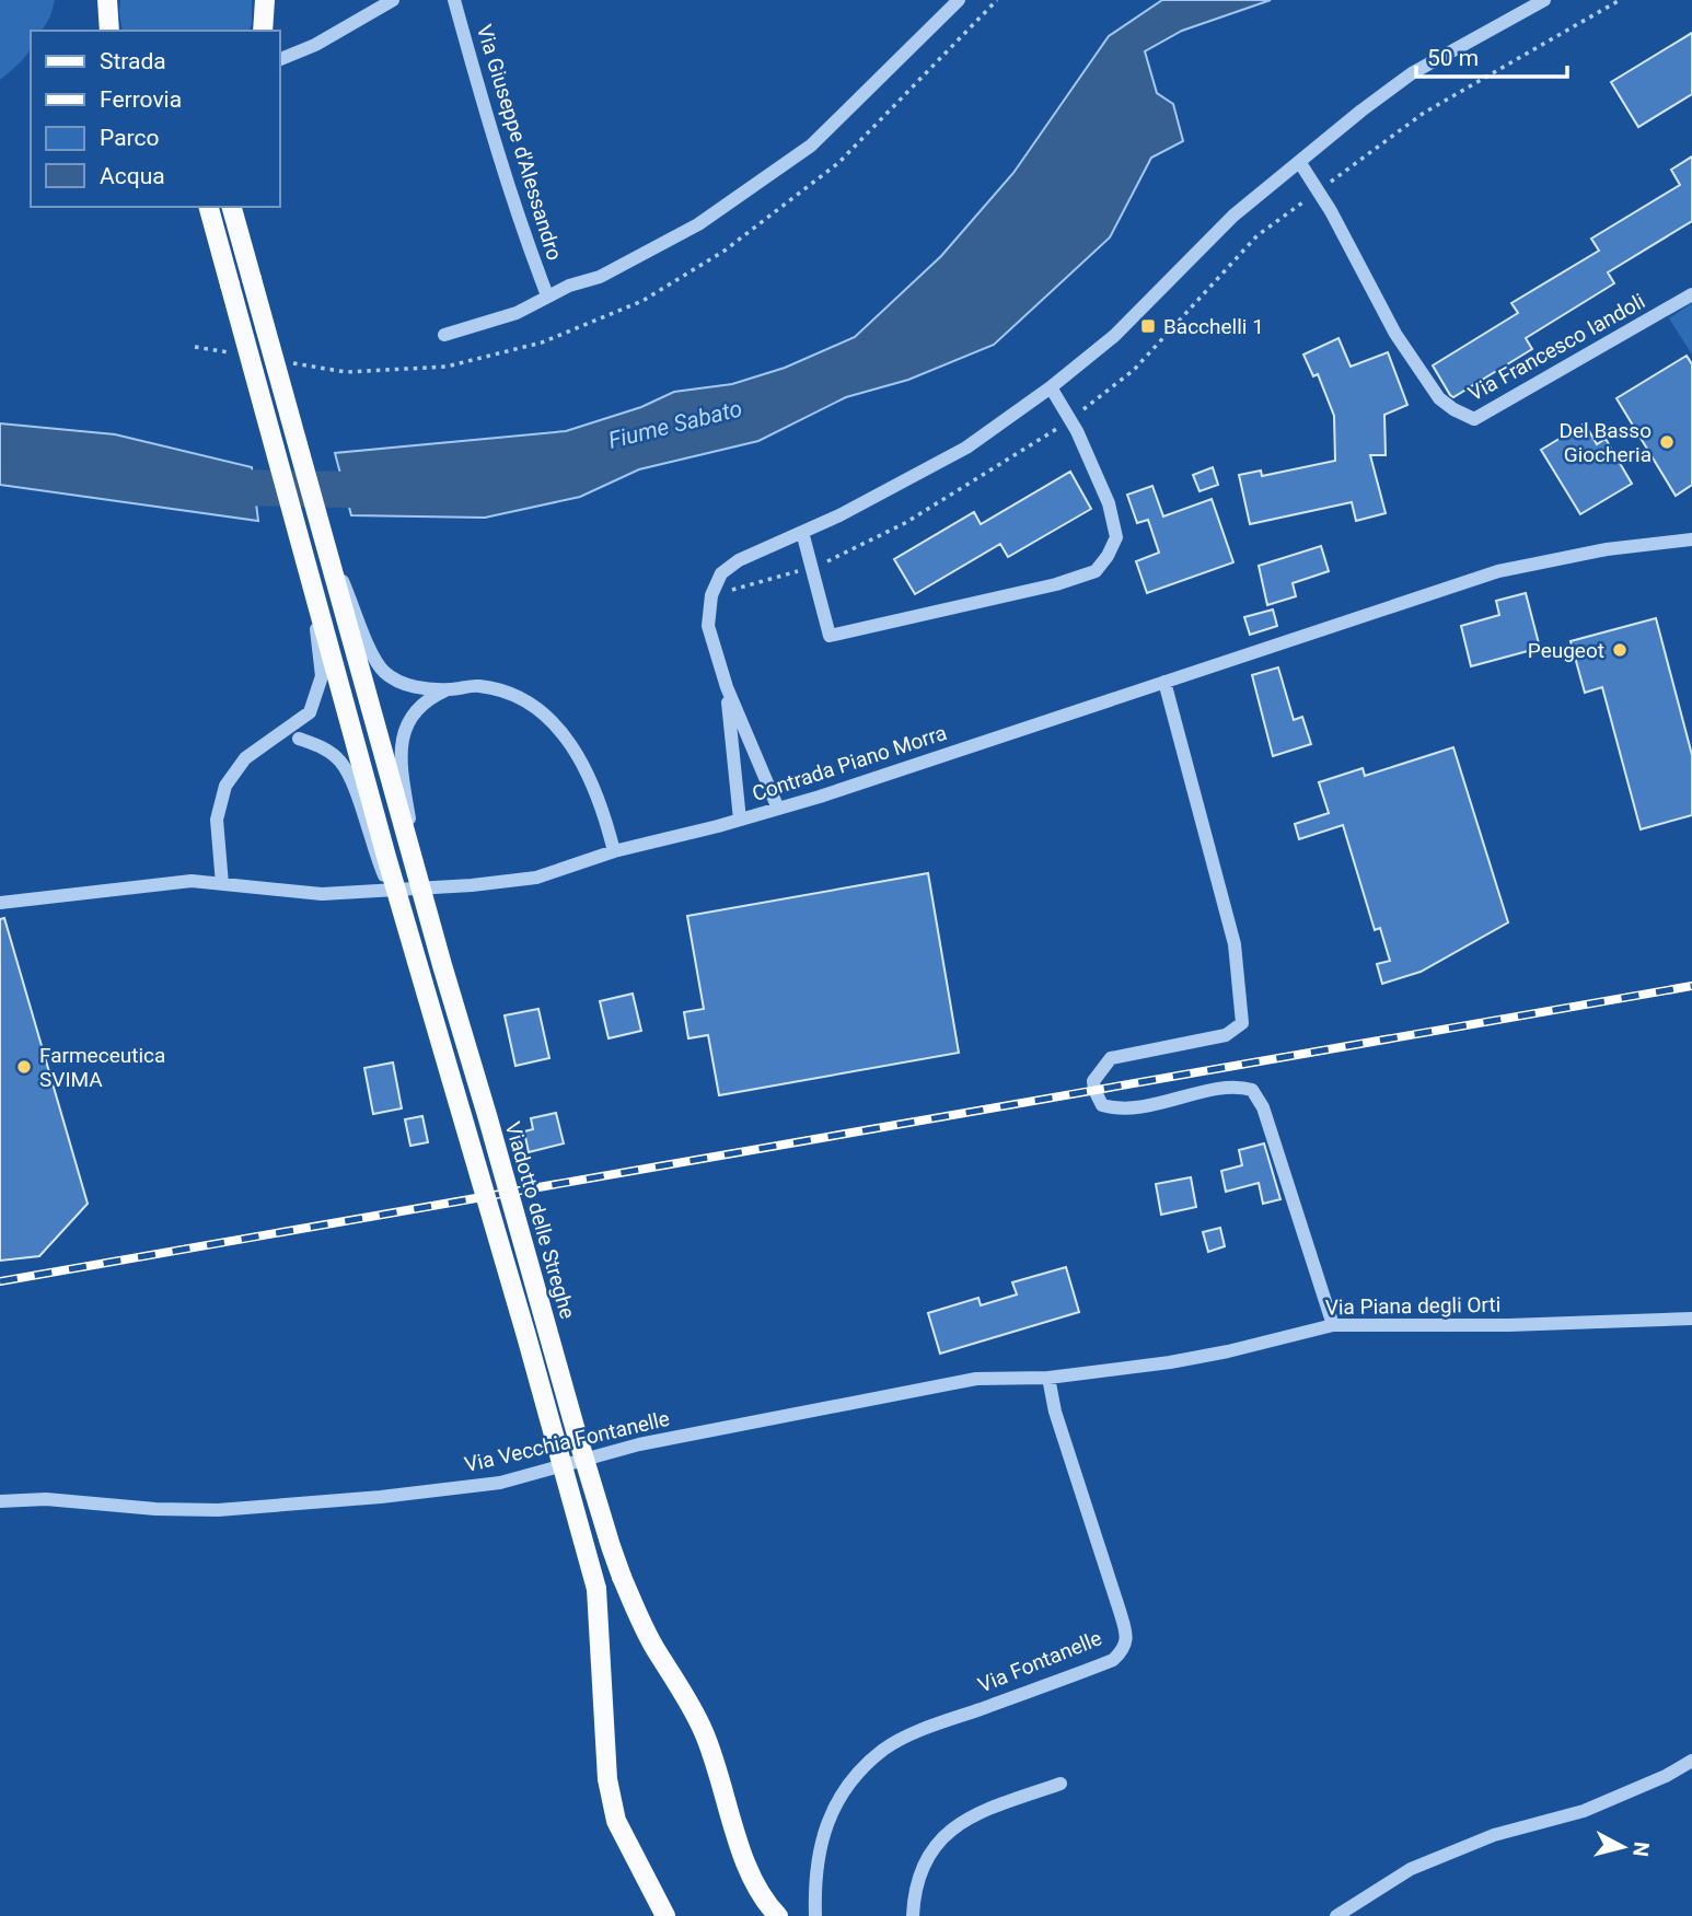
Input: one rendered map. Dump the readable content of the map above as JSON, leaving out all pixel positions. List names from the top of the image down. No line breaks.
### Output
{"streets":{"main road":["Viadotto delle Streghe"],"street":["Via Giuseppe d'Alessandro","Via Francesco Iandoli","Contrada Piano Morra","Via Piana degli Orti","Via Vecchia Fontanelle","Via Fontanelle"]},"crossings":[["Via Piana degli Orti","Via Vecchia Fontanelle"],["Via Piana degli Orti","Via Fontanelle"],["Via Vecchia Fontanelle","Via Fontanelle"]],"water":["Fiume Sabato"],"places":{"transit":["Bacchelli 1"],"other":["Del Basso Giocheria","Peugeot","Farmeceutica SVIMA"]},"legend":["Strada","Ferrovia","Parco","Acqua"],"scale_bar":"50 m","north":"right"}
